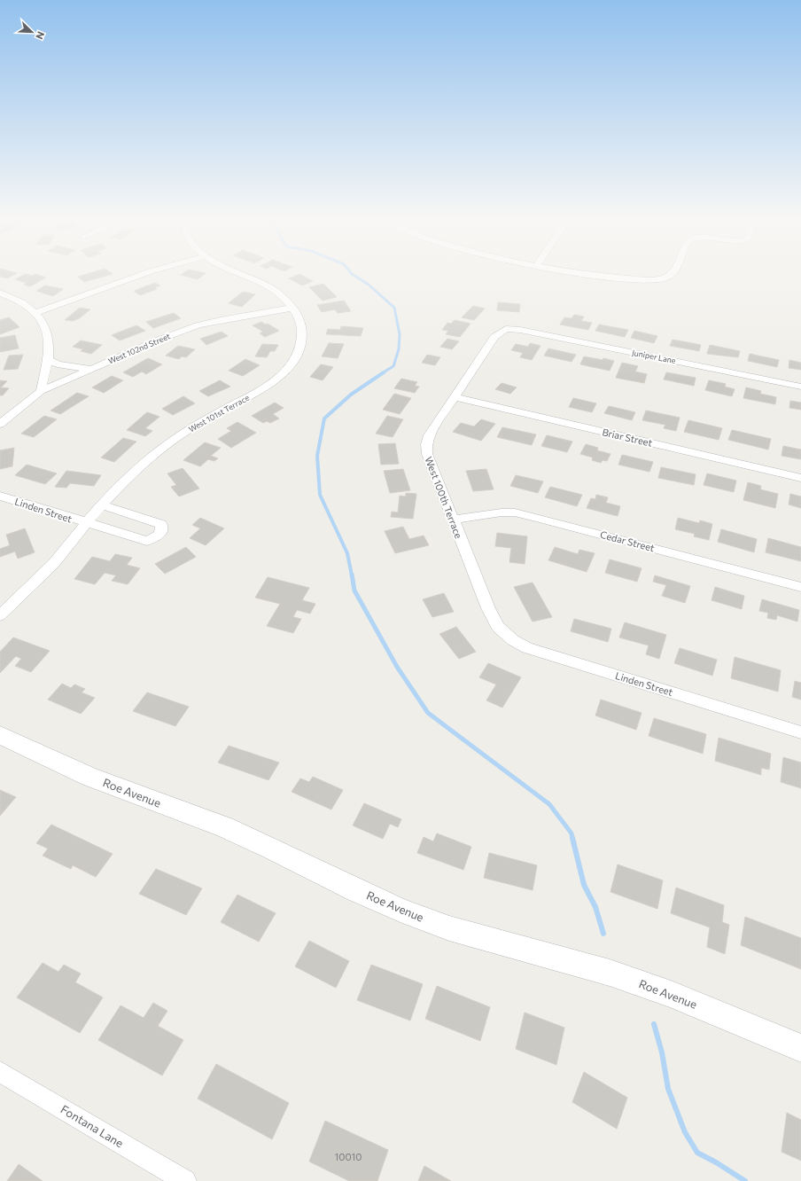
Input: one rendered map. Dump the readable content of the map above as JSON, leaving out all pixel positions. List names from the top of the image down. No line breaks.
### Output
{"streets":{"main road":["Roe Avenue"],"street":["West 102nd Street","Juniper Lane","West 101st Terrace","Briar Street","West 100th Terrace","Linden Street","Cedar Street","Fontana Lane"]},"crossings":[["West 102nd Street","West 101st Terrace"],["Juniper Lane","West 100th Terrace"],["West 101st Terrace","Linden Street"],["Briar Street","West 100th Terrace"],["West 100th Terrace","Linden Street"],["West 100th Terrace","Cedar Street"]],"house_numbers":["10010"],"north":"bottom right"}
